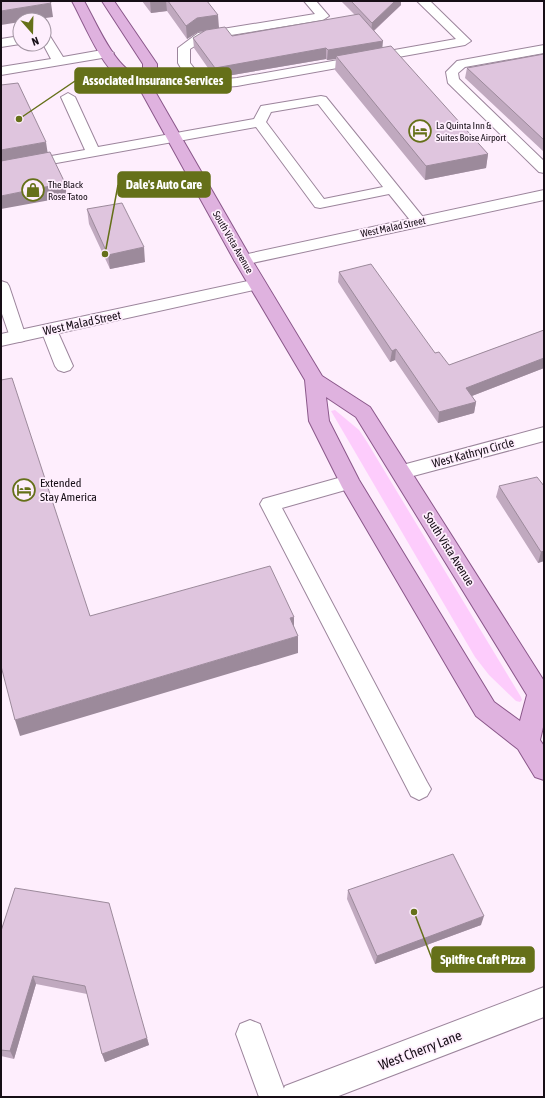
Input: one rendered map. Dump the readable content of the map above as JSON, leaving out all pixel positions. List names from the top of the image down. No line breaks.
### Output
{"streets":{"main road":["South Vista Avenue"],"street":["West Malad Street","West Kathryn Circle","West Cherry Lane"]},"crossings":[["West Malad Street","South Vista Avenue"],["South Vista Avenue","West Kathryn Circle"]],"places":{"other":["Associated Insurance Services","Dale's Auto Care","Spitfire Craft Pizza"],"hotel":["La Quinta Inn & Suites Boise Airport","Extended Stay America"],"shop":["The Black Rose Tatoo"]},"north":"bottom"}
